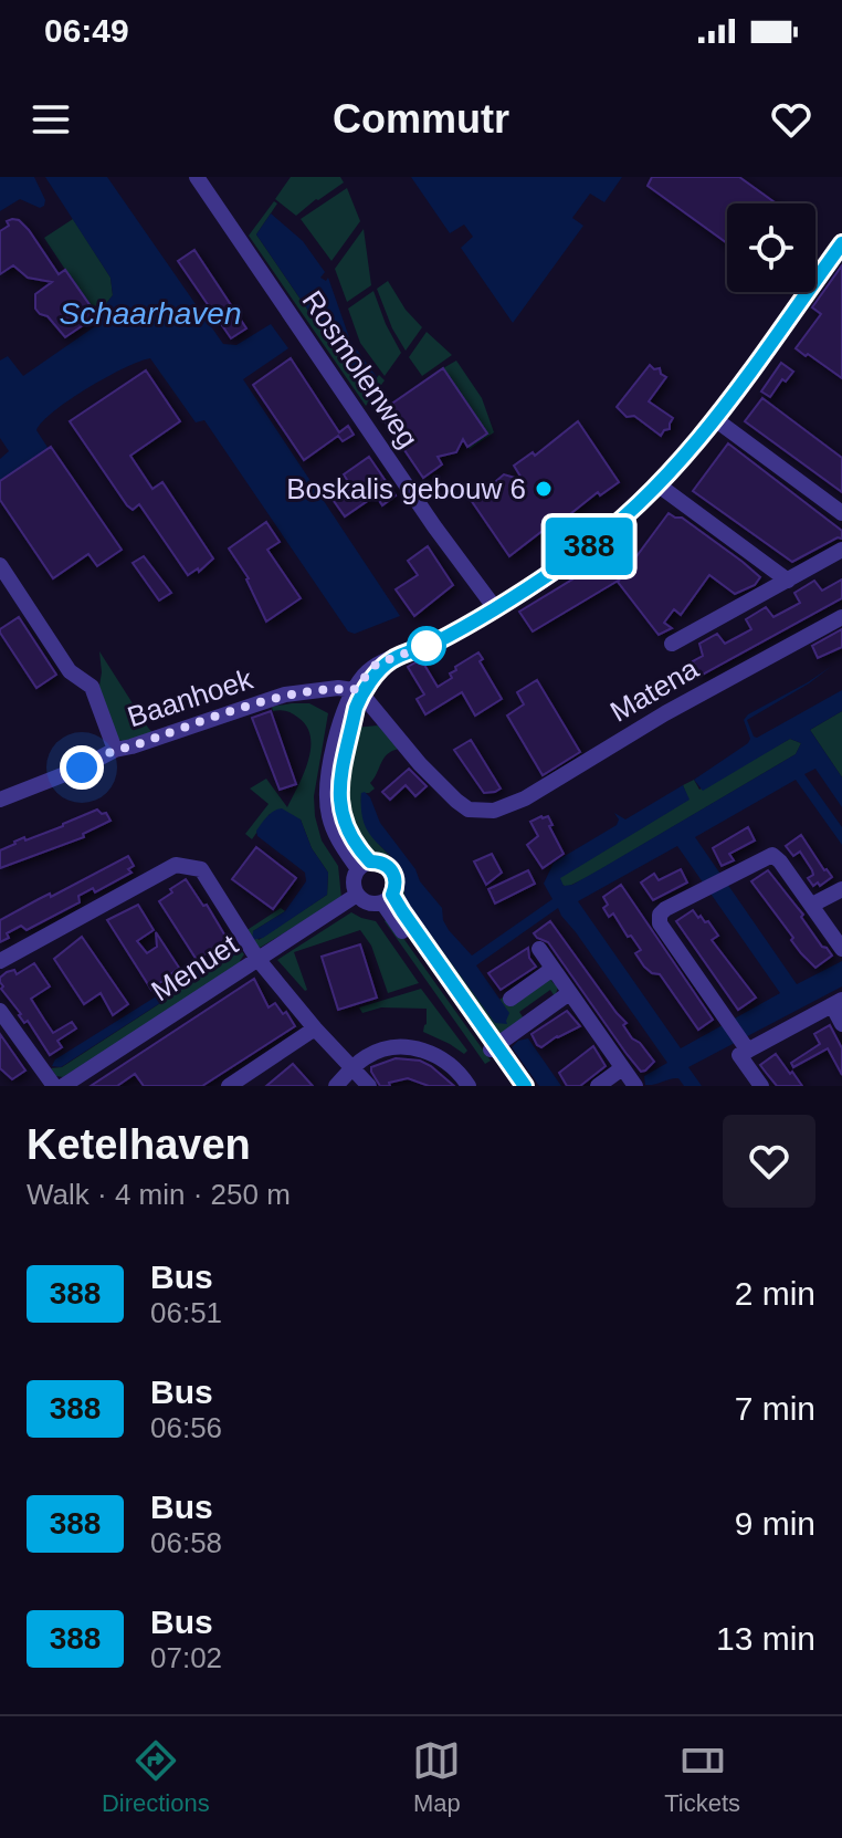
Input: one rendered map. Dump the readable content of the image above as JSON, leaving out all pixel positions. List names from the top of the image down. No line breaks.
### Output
{"streets":{"street":["Rosmolenweg","Matena","Baanhoek","Menuet"]},"crossings":[["Matena","Baanhoek"]],"water":["Schaarhaven"],"places":["Boskalis gebouw 6"],"lines":["bus line 388"],"page":{"status":"06:49","header":"Commutr","on_map":"388","heading":["Ketelhaven","Walk · 4 min · 250 m"],"list":[{"mark":"388","name":"Bus","note":"06:51","value":"2 min"},{"mark":"388","name":"Bus","note":"06:56","value":"7 min"},{"mark":"388","name":"Bus","note":"06:58","value":"9 min"},{"mark":"388","name":"Bus","note":"07:02","value":"13 min"}],"tabs":["Directions","Map","Tickets"]}}
